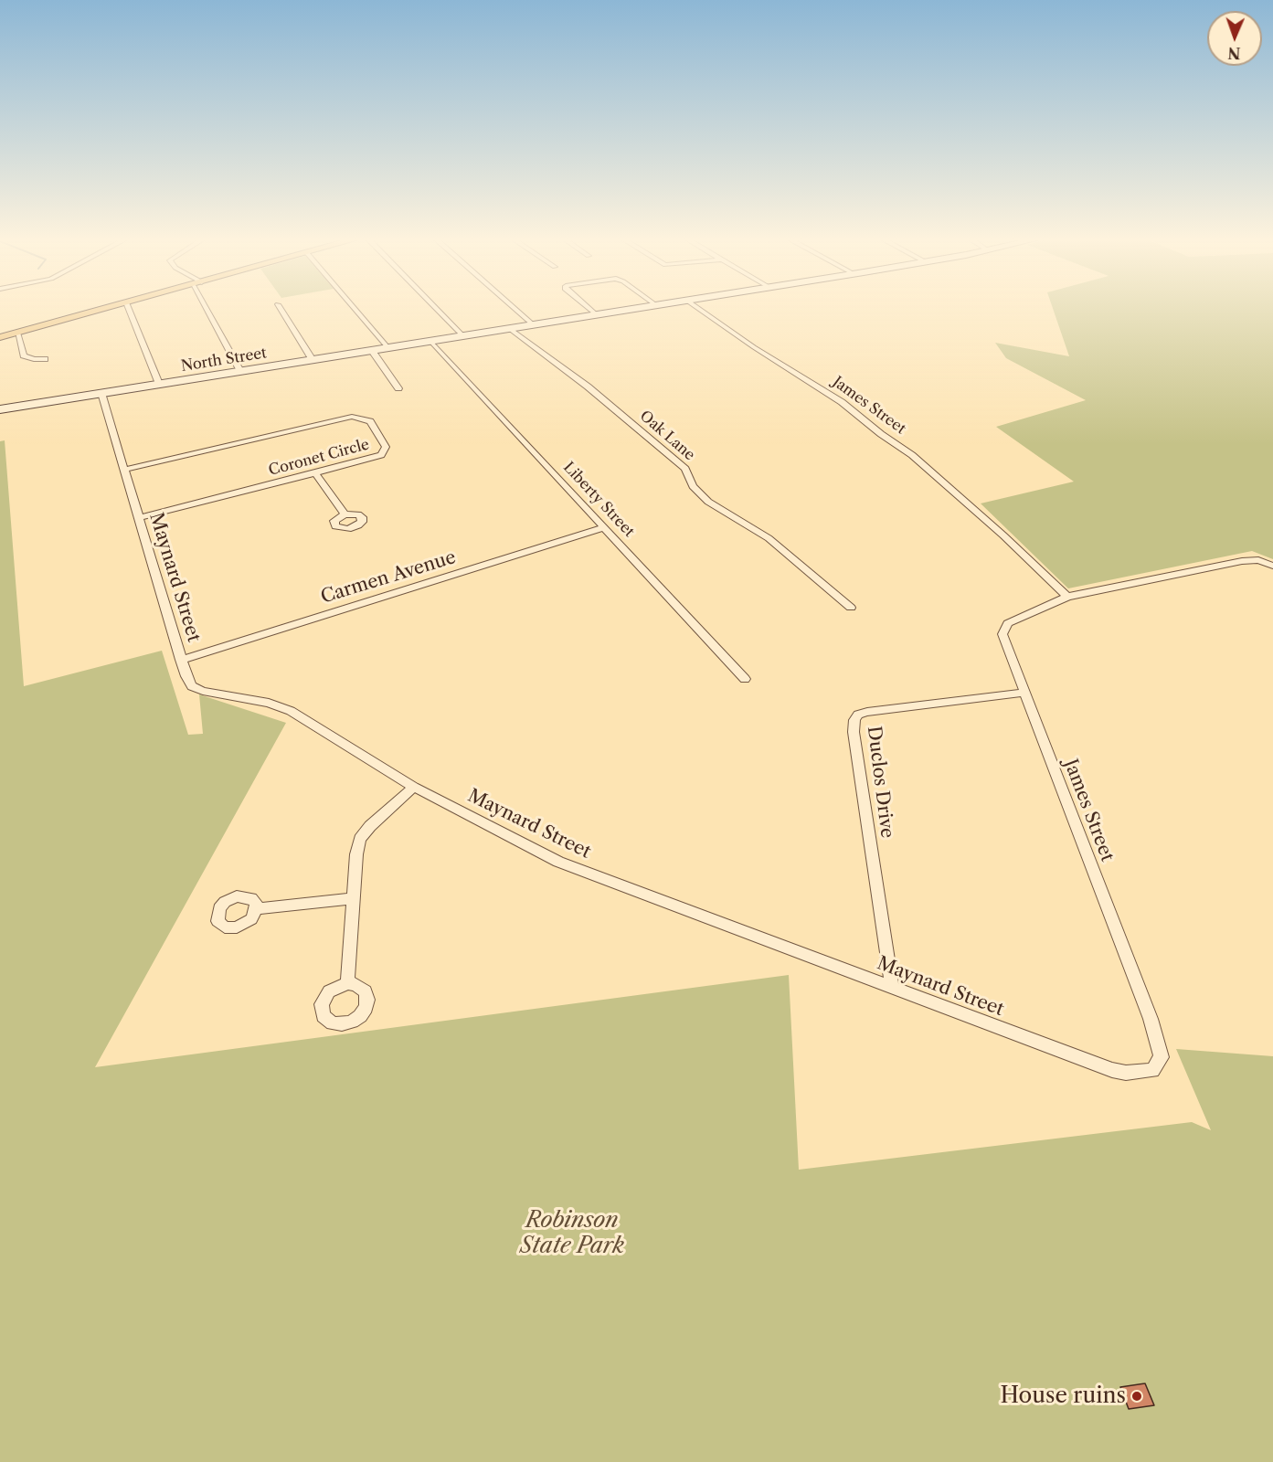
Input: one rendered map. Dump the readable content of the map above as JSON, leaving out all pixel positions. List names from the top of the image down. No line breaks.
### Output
{"streets":{"main road":["North Street"],"street":["James Street","Oak Lane","Coronet Circle","Liberty Street","Maynard Street","Carmen Avenue","Duclos Drive"]},"crossings":[["North Street","Oak Lane"],["North Street","Liberty Street"],["North Street","Maynard Street"],["James Street","Maynard Street"],["James Street","Duclos Drive"],["Coronet Circle","Maynard Street"],["Liberty Street","Carmen Avenue"],["Maynard Street","Carmen Avenue"],["Maynard Street","Duclos Drive"]],"parks":["Robinson State Park"],"places":["House ruins"],"north":"bottom"}
